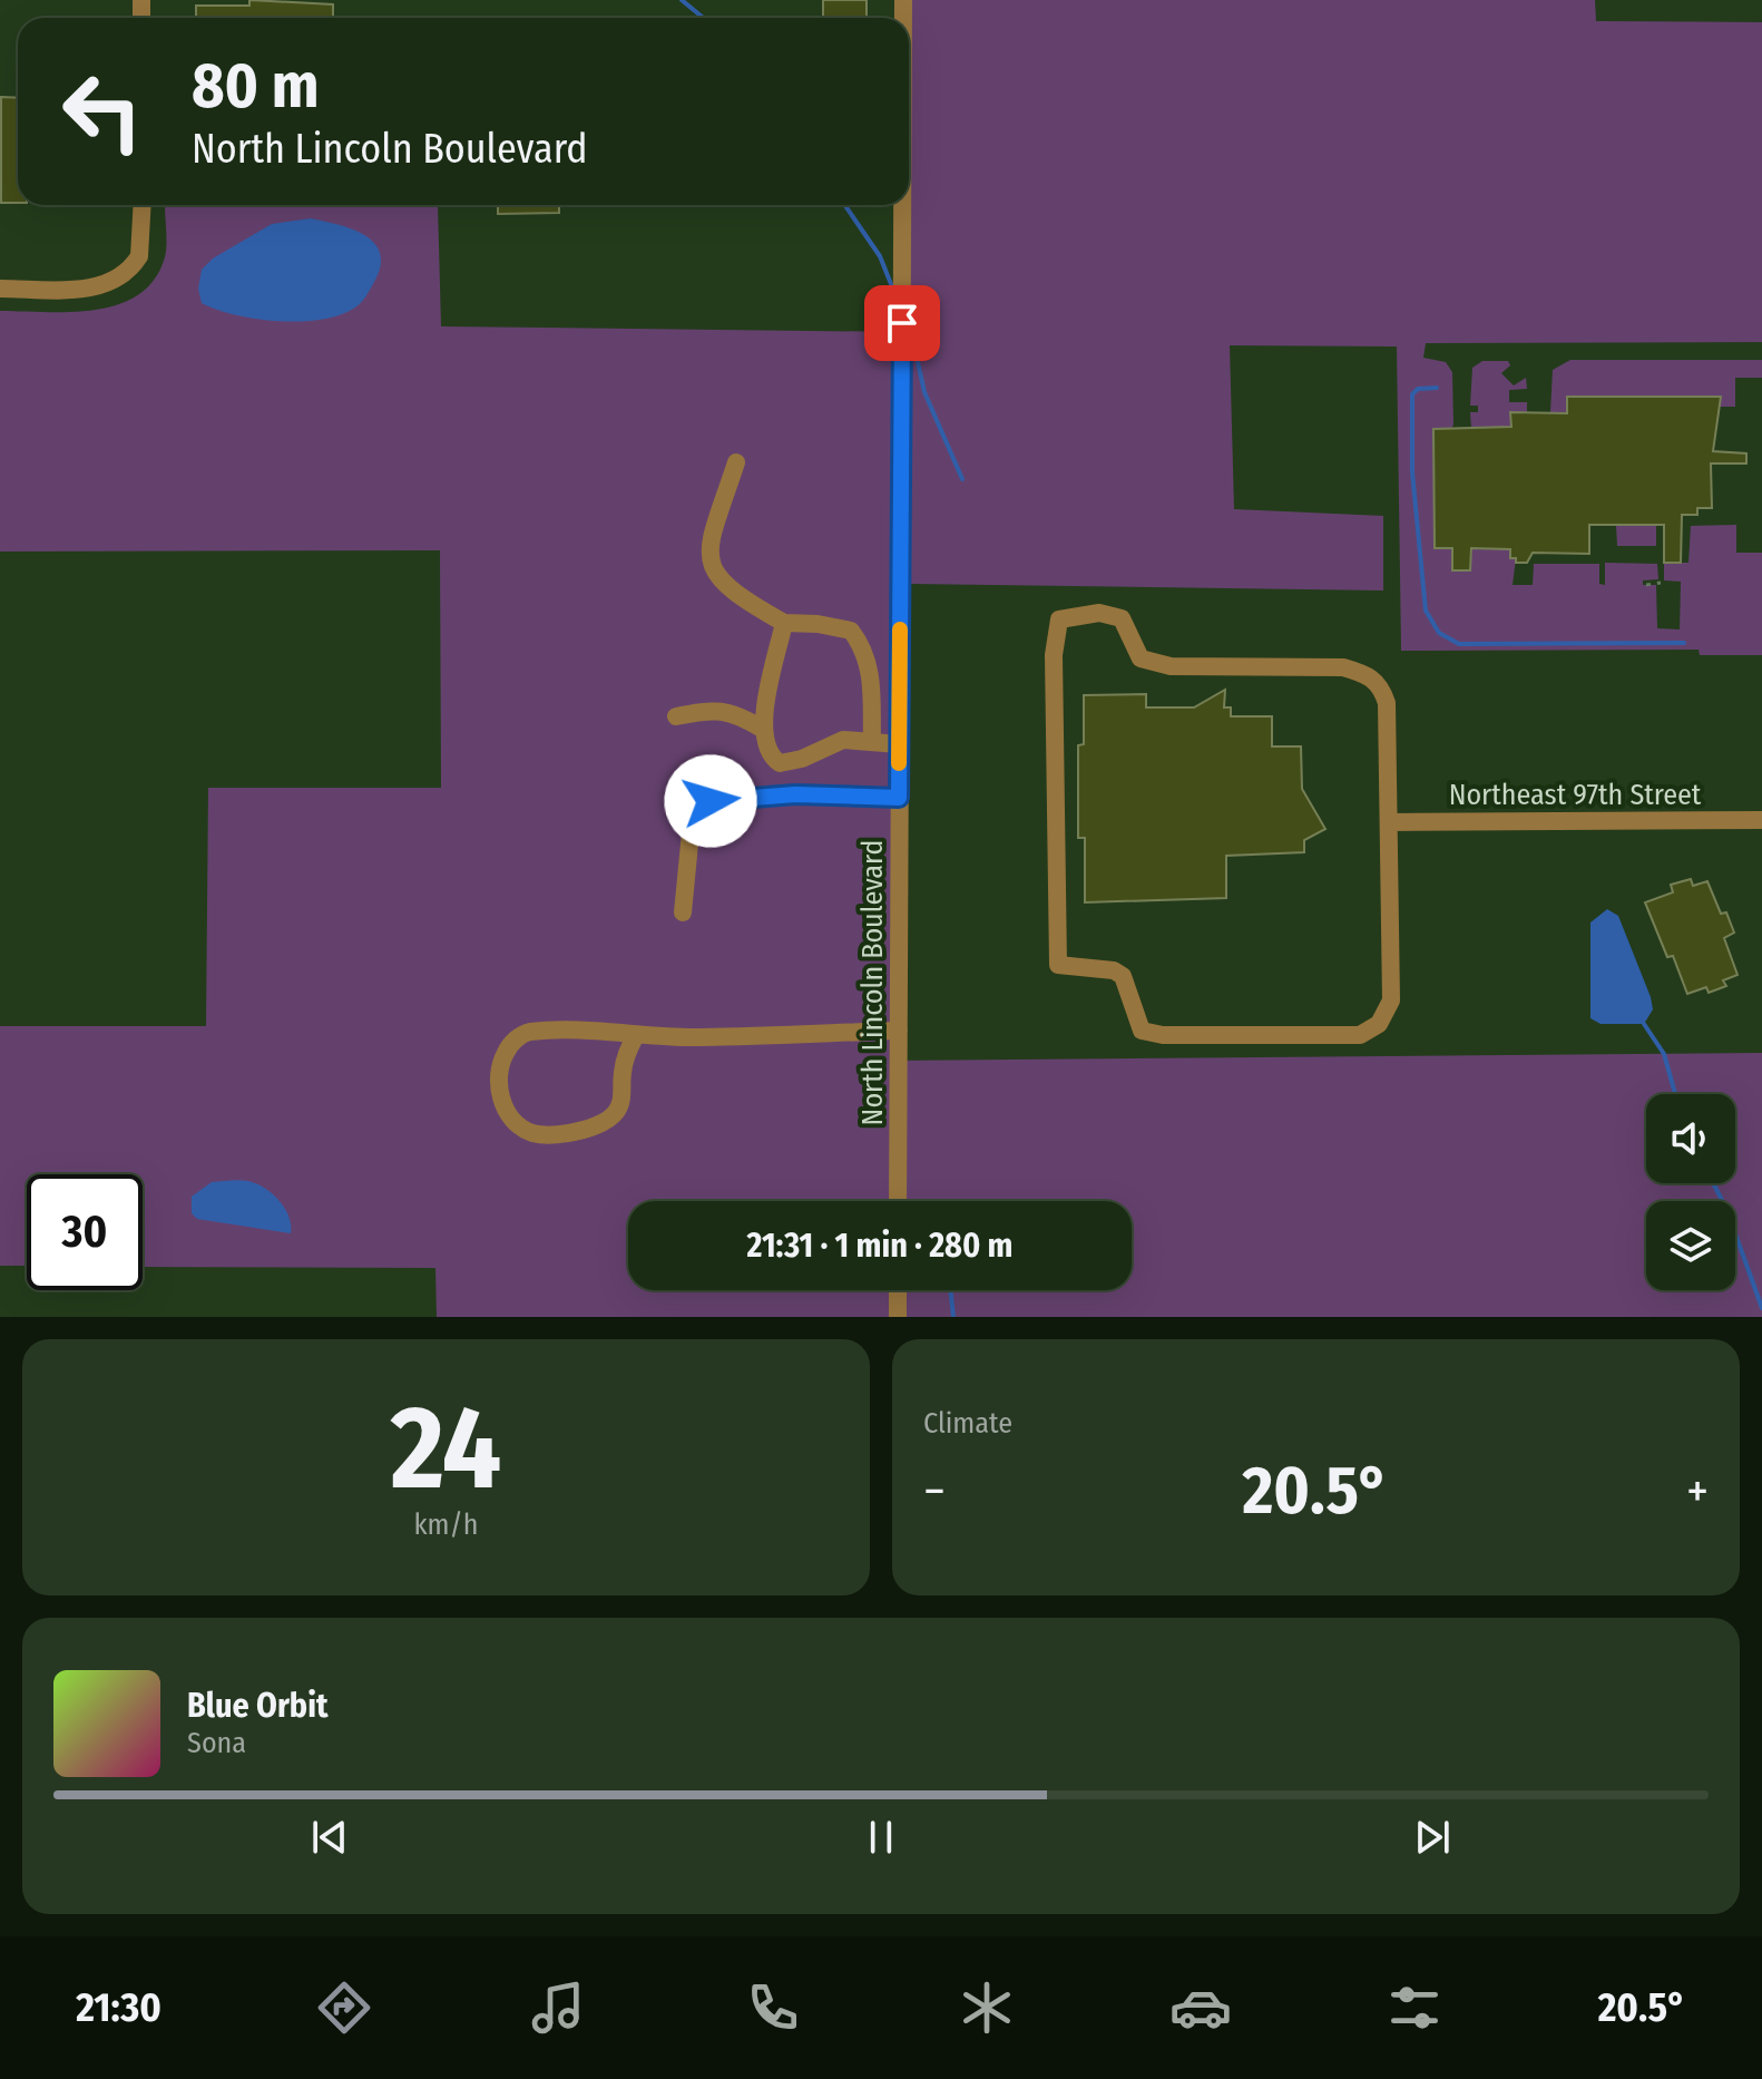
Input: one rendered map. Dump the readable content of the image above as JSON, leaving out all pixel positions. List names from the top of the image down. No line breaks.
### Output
{"streets":{"street":["Northeast 97th Street","North Lincoln Boulevard"]},"page":{"turn":["80 m","North Lincoln Boulevard"],"limit":"30","trip":"21:31 · 1 min · 280 m","tile":[["24","km/h"],"Climate"],"heat":["−","20.5°","+"],"song":["Blue Orbit","Sona"],"tabs":["21:30","20.5°"]}}
